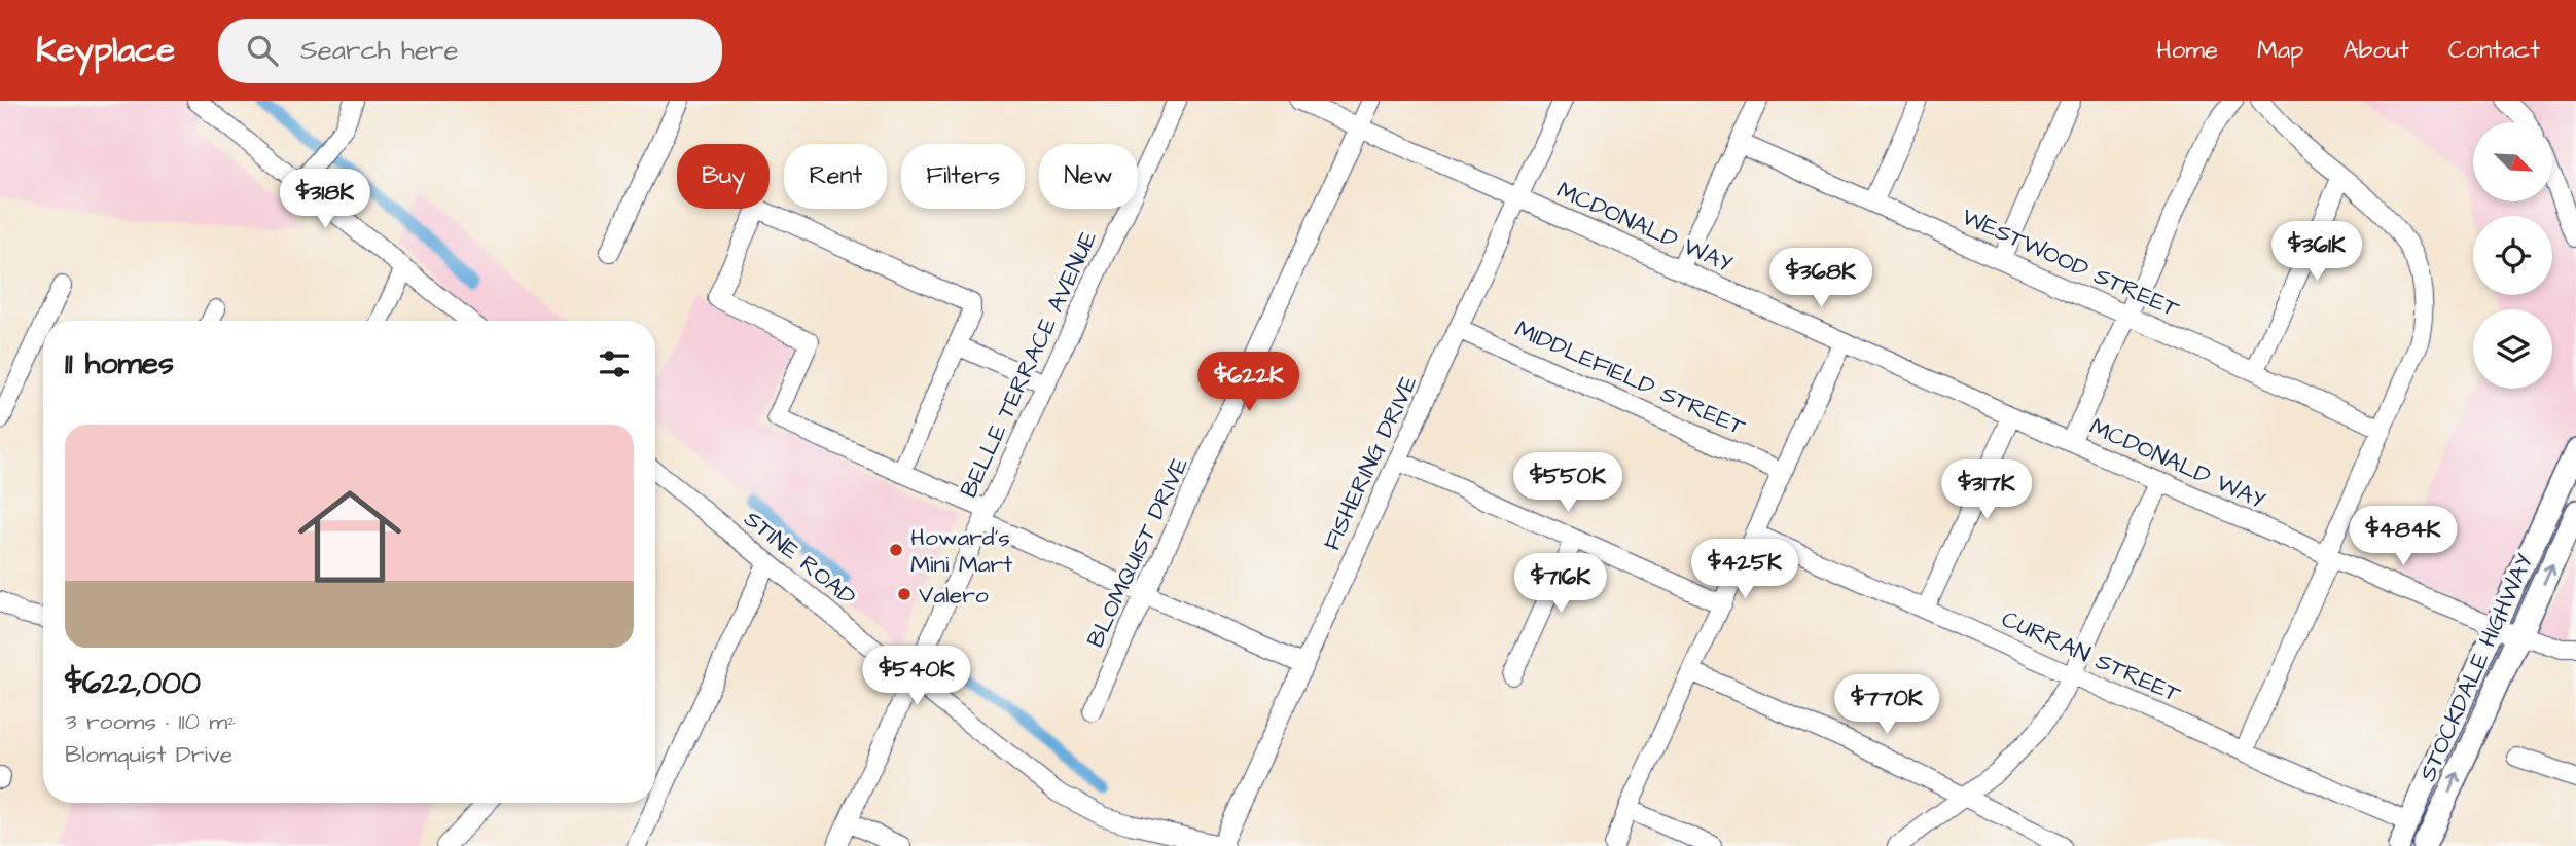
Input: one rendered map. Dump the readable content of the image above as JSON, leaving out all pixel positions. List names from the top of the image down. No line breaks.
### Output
{"streets":{"main road":["STOCKDALE HIGHWAY"],"street":["MCDONALD WAY","WESTWOOD STREET","BELLE TERRACE AVENUE","MIDDLEFIELD STREET","FISHERING DRIVE","BLOMQUIST DRIVE","STINE ROAD","CURRAN STREET"]},"crossings":[["MCDONALD WAY","FISHERING DRIVE"],["MCDONALD WAY","BLOMQUIST DRIVE"],["MCDONALD WAY","STOCKDALE HIGHWAY"],["BELLE TERRACE AVENUE","STINE ROAD"],["MIDDLEFIELD STREET","FISHERING DRIVE"],["FISHERING DRIVE","STINE ROAD"],["CURRAN STREET","STOCKDALE HIGHWAY"]],"places":["Howard's Mini Mart","Valero"],"north":"bottom right","page":{"header":"Keyplace","search":"Search here","nav":["Home","Map","About","Contact"],"chip":["Buy","Rent","Filters","New"],"price":["$318K","$361K","$368K","$622K","$550K","$317K","$484K","$425K","$716K","$540K","$770K"],"heading":"11 homes","list":[{"name":"$622,000","note":"3 rooms · 110 m² · Blomquist Drive"}]}}
